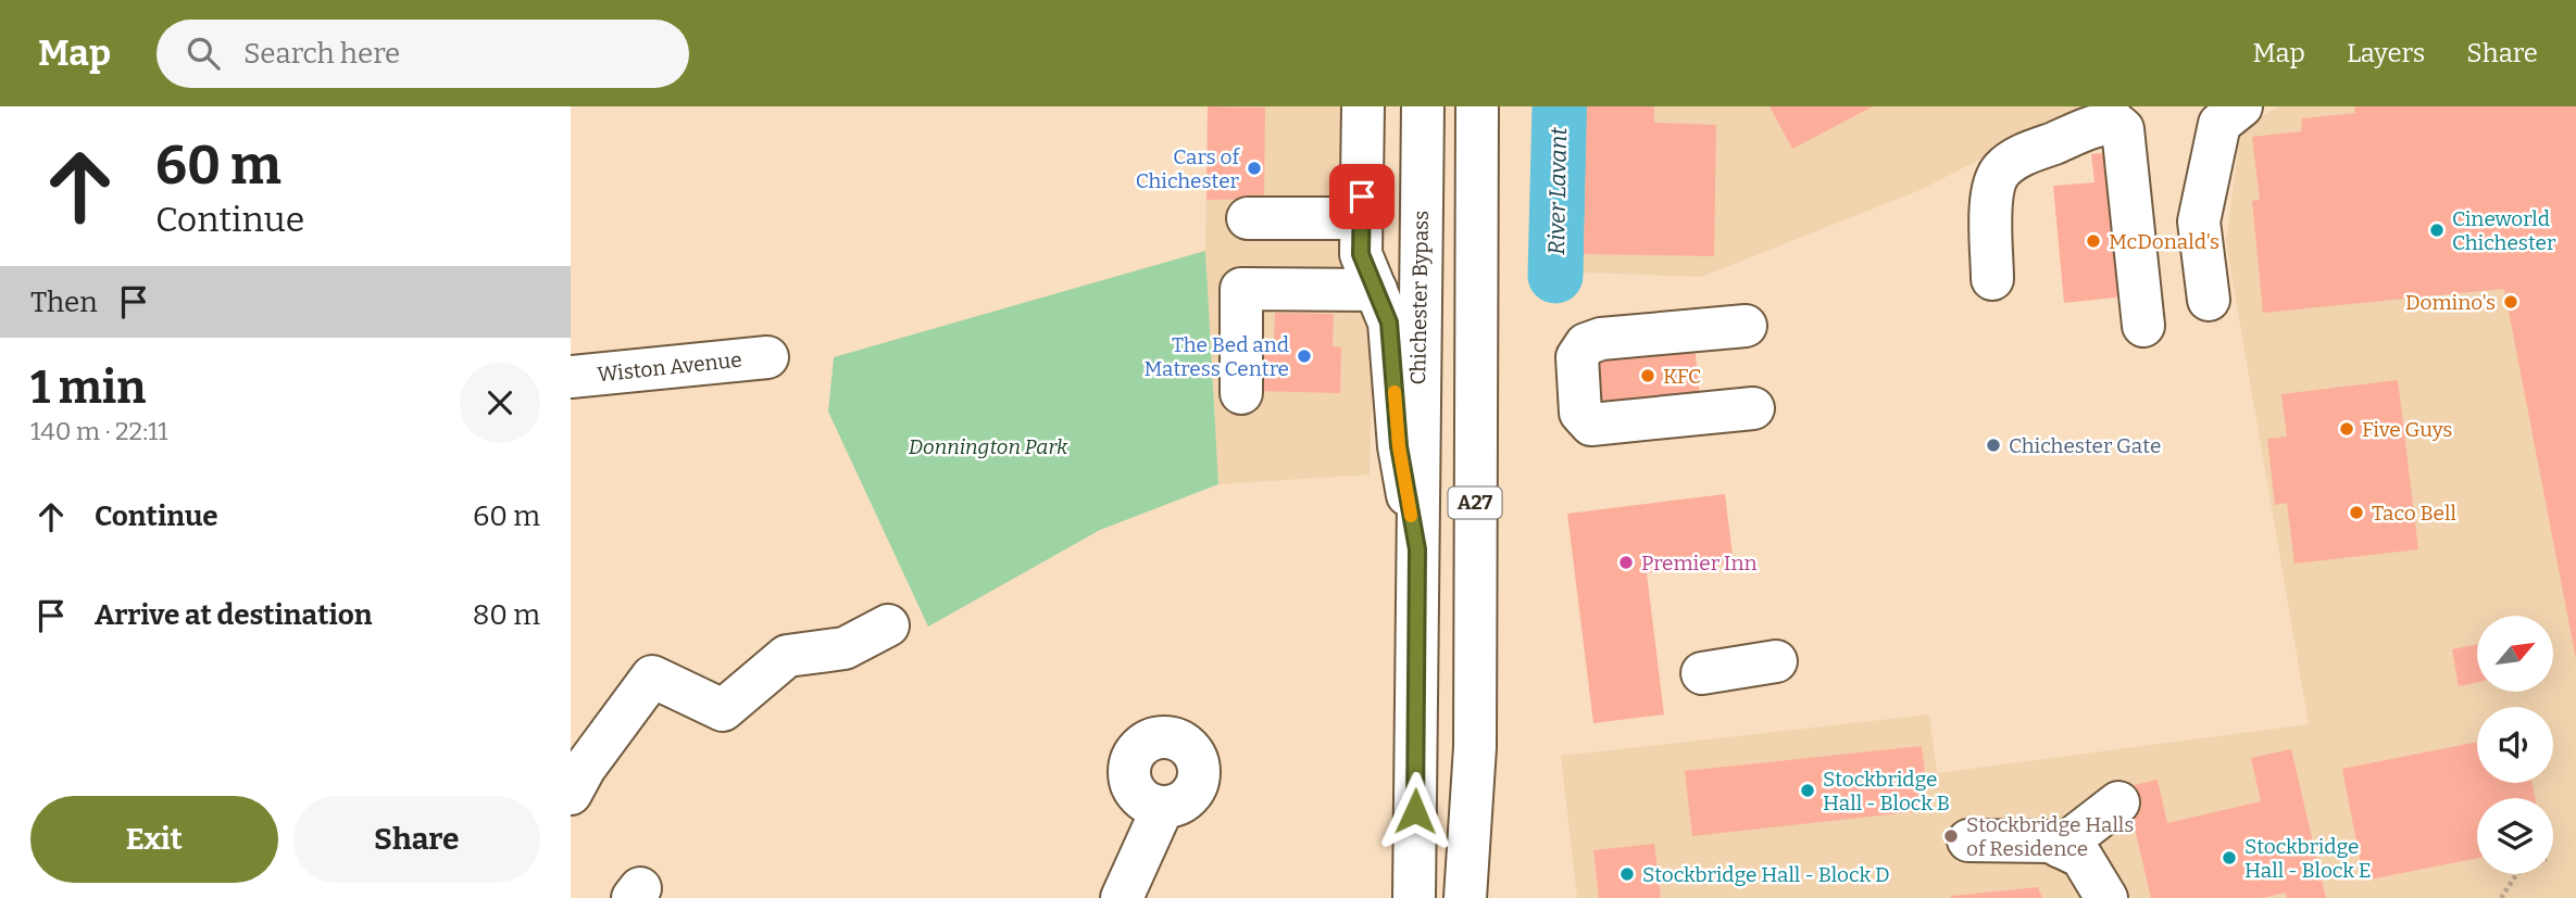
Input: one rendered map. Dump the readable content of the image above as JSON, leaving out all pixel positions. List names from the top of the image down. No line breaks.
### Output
{"streets":{"main road":["Chichester Bypass","Wiston Avenue","A27"]},"water":["River Lavant"],"parks":["Donnington Park"],"places":["Cars of Chichester","Cineworld Chichester","McDonald's","Domino's","The Bed and Matress Centre","KFC","Five Guys","Chichester Gate","Taco Bell","Premier Inn","Stockbridge Hall - Block B","Stockbridge Halls of Residence","Stockbridge Hall - Block E","Stockbridge Hall - Block D"],"north":"top right","page":{"header":"Map","search":"Search here","nav":["Map","Layers","Share"],"turn":["60 m","Continue"],"then":"Then","heading":["1 min","140 m · 22:11"],"list":[{"name":"Continue","value":"60 m"},{"name":"Arrive at destination","value":"80 m"}],"buttons":["Exit","Share"]}}
